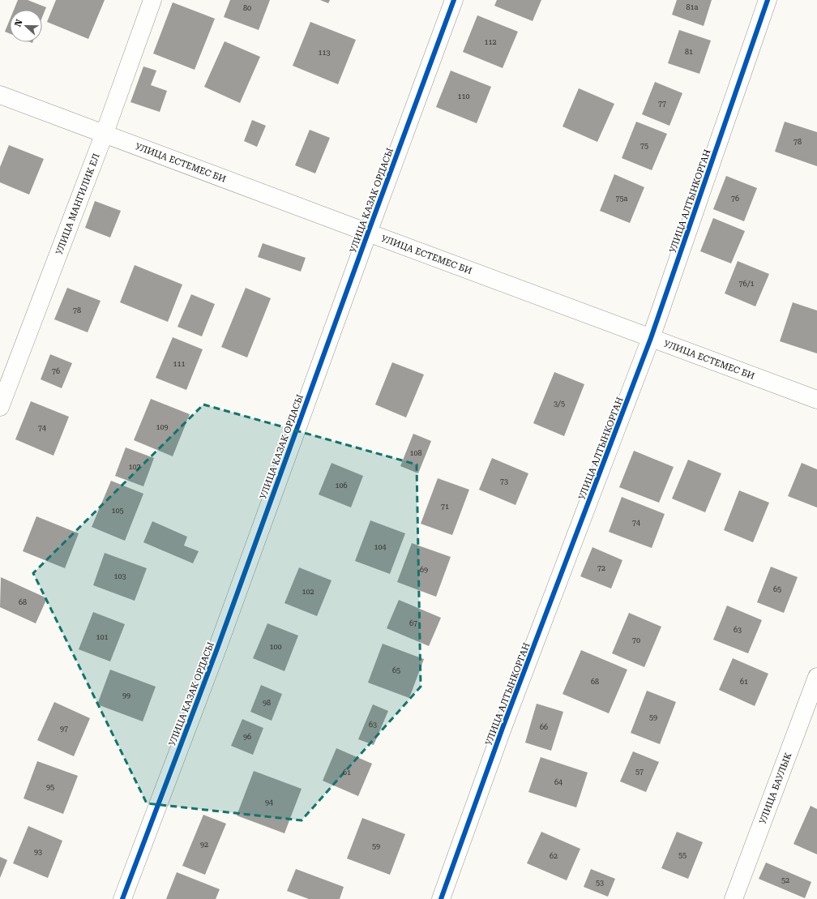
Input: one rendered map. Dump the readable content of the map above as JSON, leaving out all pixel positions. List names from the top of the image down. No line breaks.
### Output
{"streets":{"street":["УЛИЦА ЕСТЕМЕС БИ","УЛИЦА КАЗАК ОРДАСЫ","УЛИЦА АЛТЫНКОРГАН","УЛИЦА МАНГИЛИК ЕЛ","УЛИЦА БАУЛЫК"]},"crossings":[["УЛИЦА ЕСТЕМЕС БИ","УЛИЦА КАЗАК ОРДАСЫ"],["УЛИЦА ЕСТЕМЕС БИ","УЛИЦА АЛТЫНКОРГАН"],["УЛИЦА ЕСТЕМЕС БИ","УЛИЦА МАНГИЛИК ЕЛ"]],"house_numbers":["81а","80","112","81","113","110","77","78","75","75а","76","76/1","78","111","76","3/5","109","74","108","107","73","106","71","105","74","104","72","69","103","65","102","68","67","63","101","70","100","65","68","61","99","98","59","63","66","97","96","57","61","64","95","94","92","59","93","55","62","52","53"],"north":"left"}
